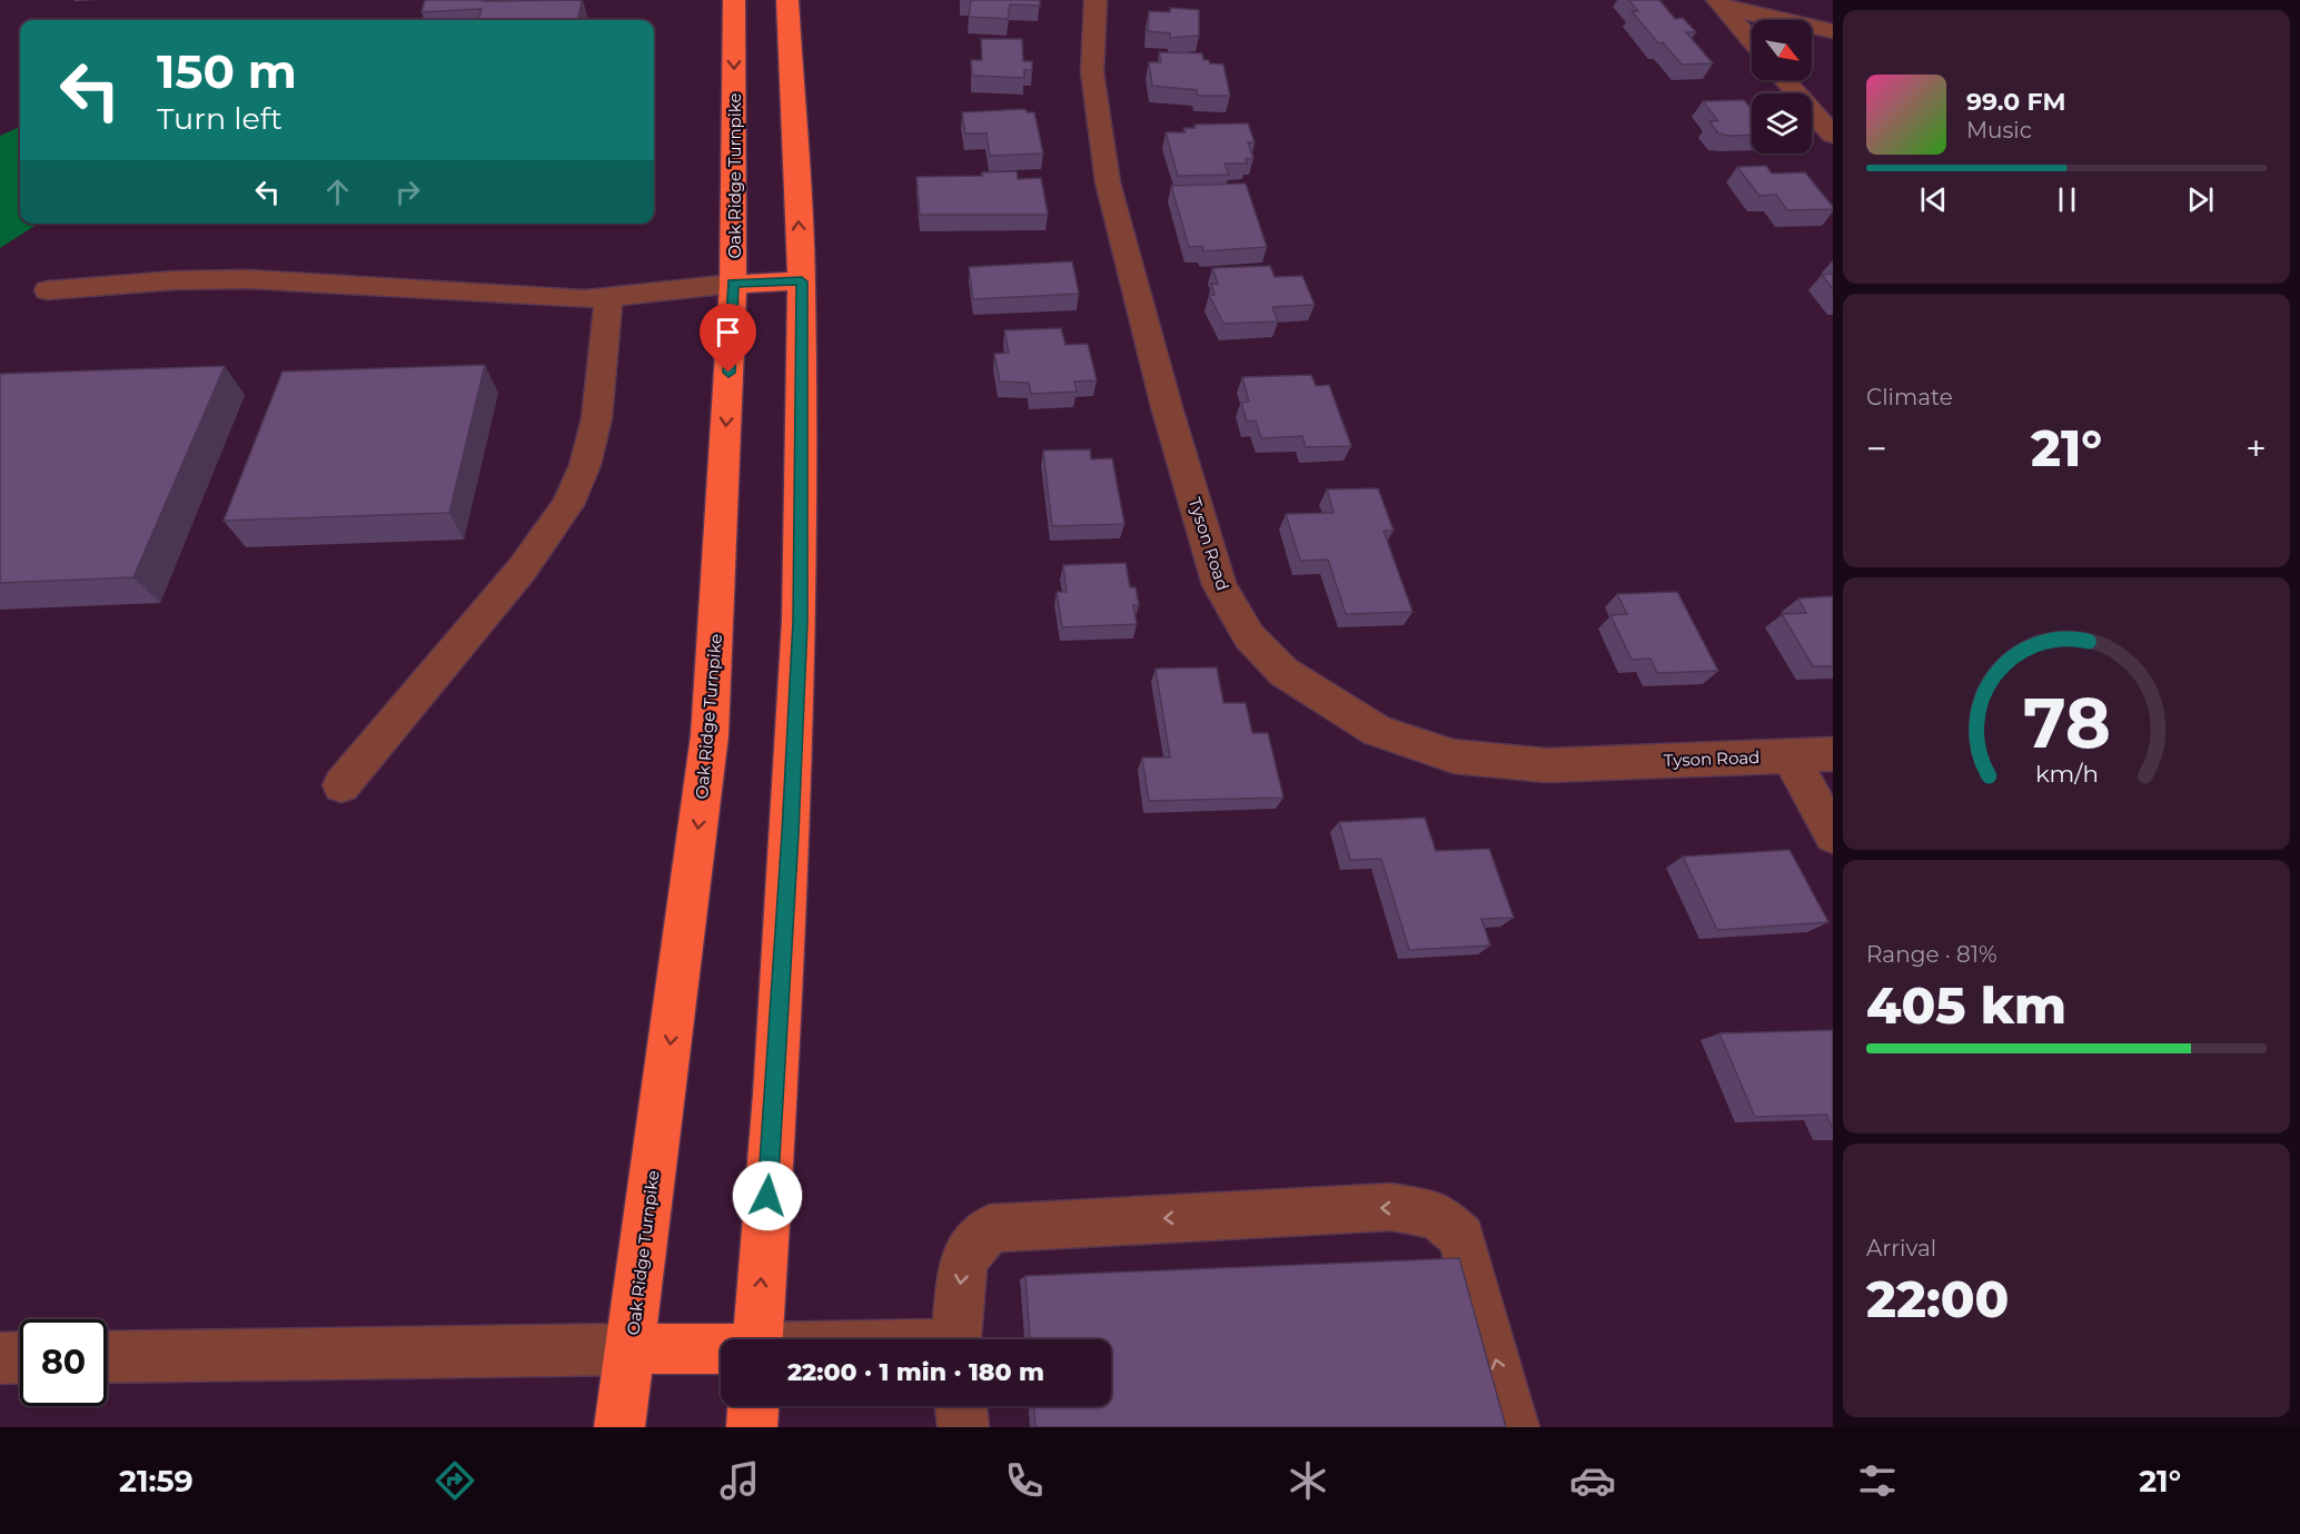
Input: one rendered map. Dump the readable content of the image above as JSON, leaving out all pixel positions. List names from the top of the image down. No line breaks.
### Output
{"streets":{"highway":["Oak Ridge Turnpike"],"street":["Tyson Road"]},"north":"bottom right","page":{"turn":["150 m","Turn left"],"song":["99.0 FM","Music"],"tile":["Climate",["Range · 81%","405 km"],["Arrival","22:00"]],"heat":["−","21°","+"],"limit":"80","trip":"22:00 · 1 min · 180 m","tabs":["21:59","21°"],"gauge":["78","km/h"]}}
